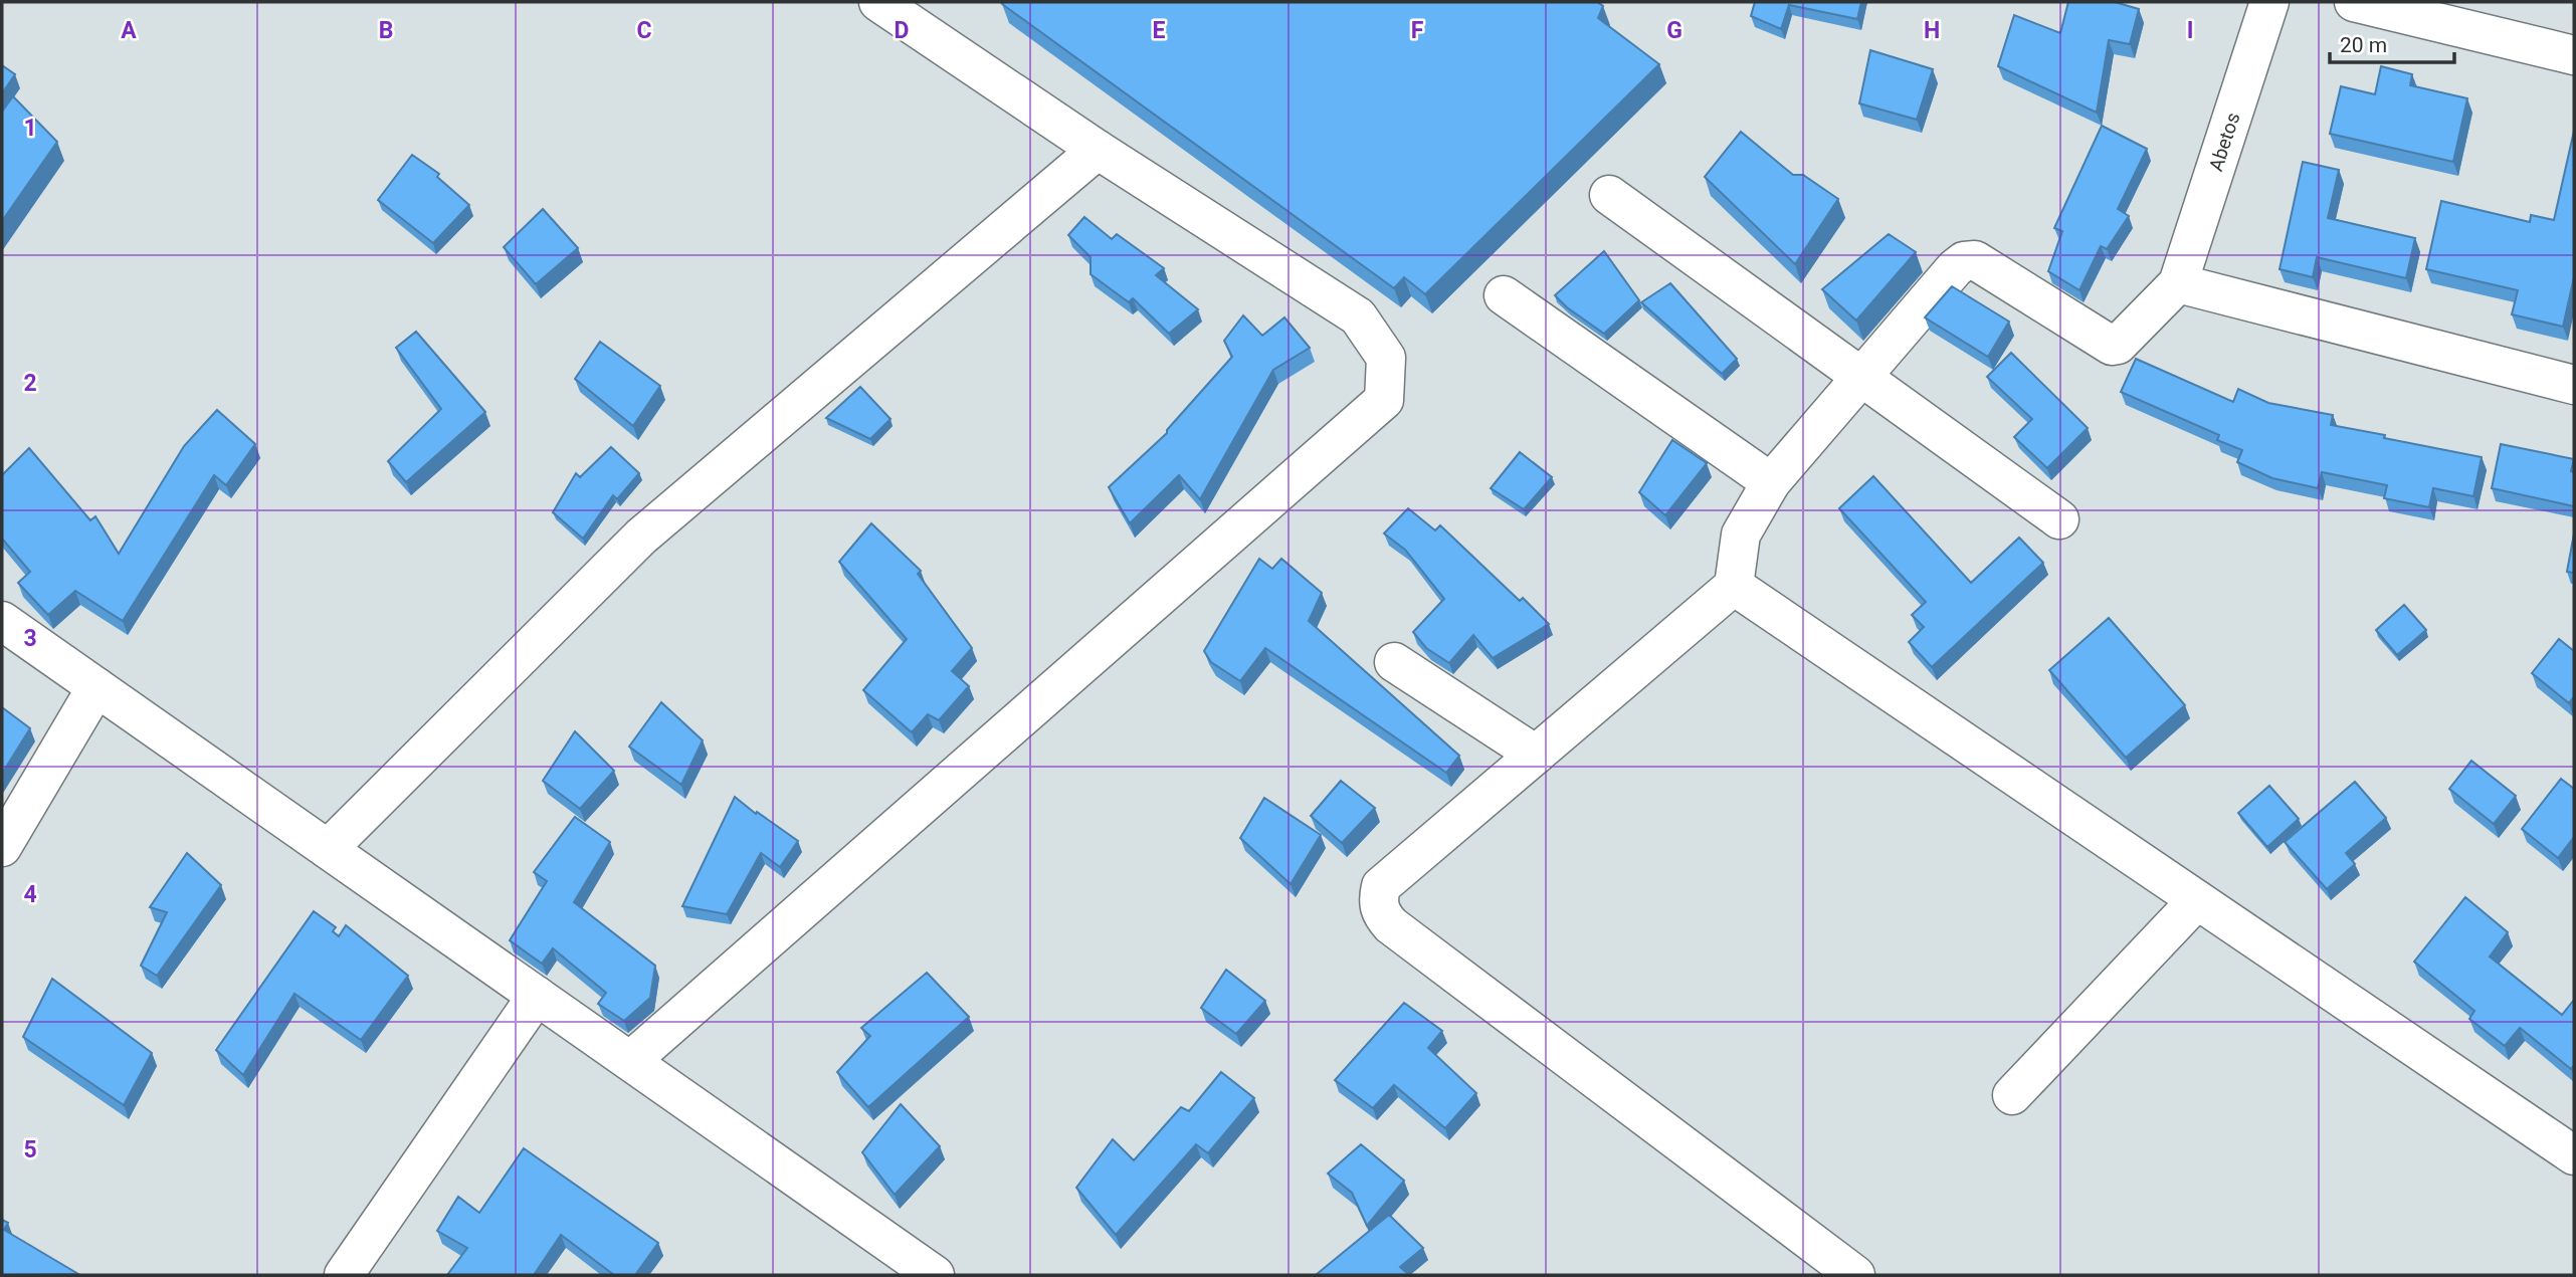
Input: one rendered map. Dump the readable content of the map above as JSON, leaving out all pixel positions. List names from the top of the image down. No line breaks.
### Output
{"streets":{"street":["Abetos"]},"scale_bar":"20 m","grid":{"columns":["A","B","C","D","E","F","G","H","I"],"rows":["1","2","3","4","5"]}}
